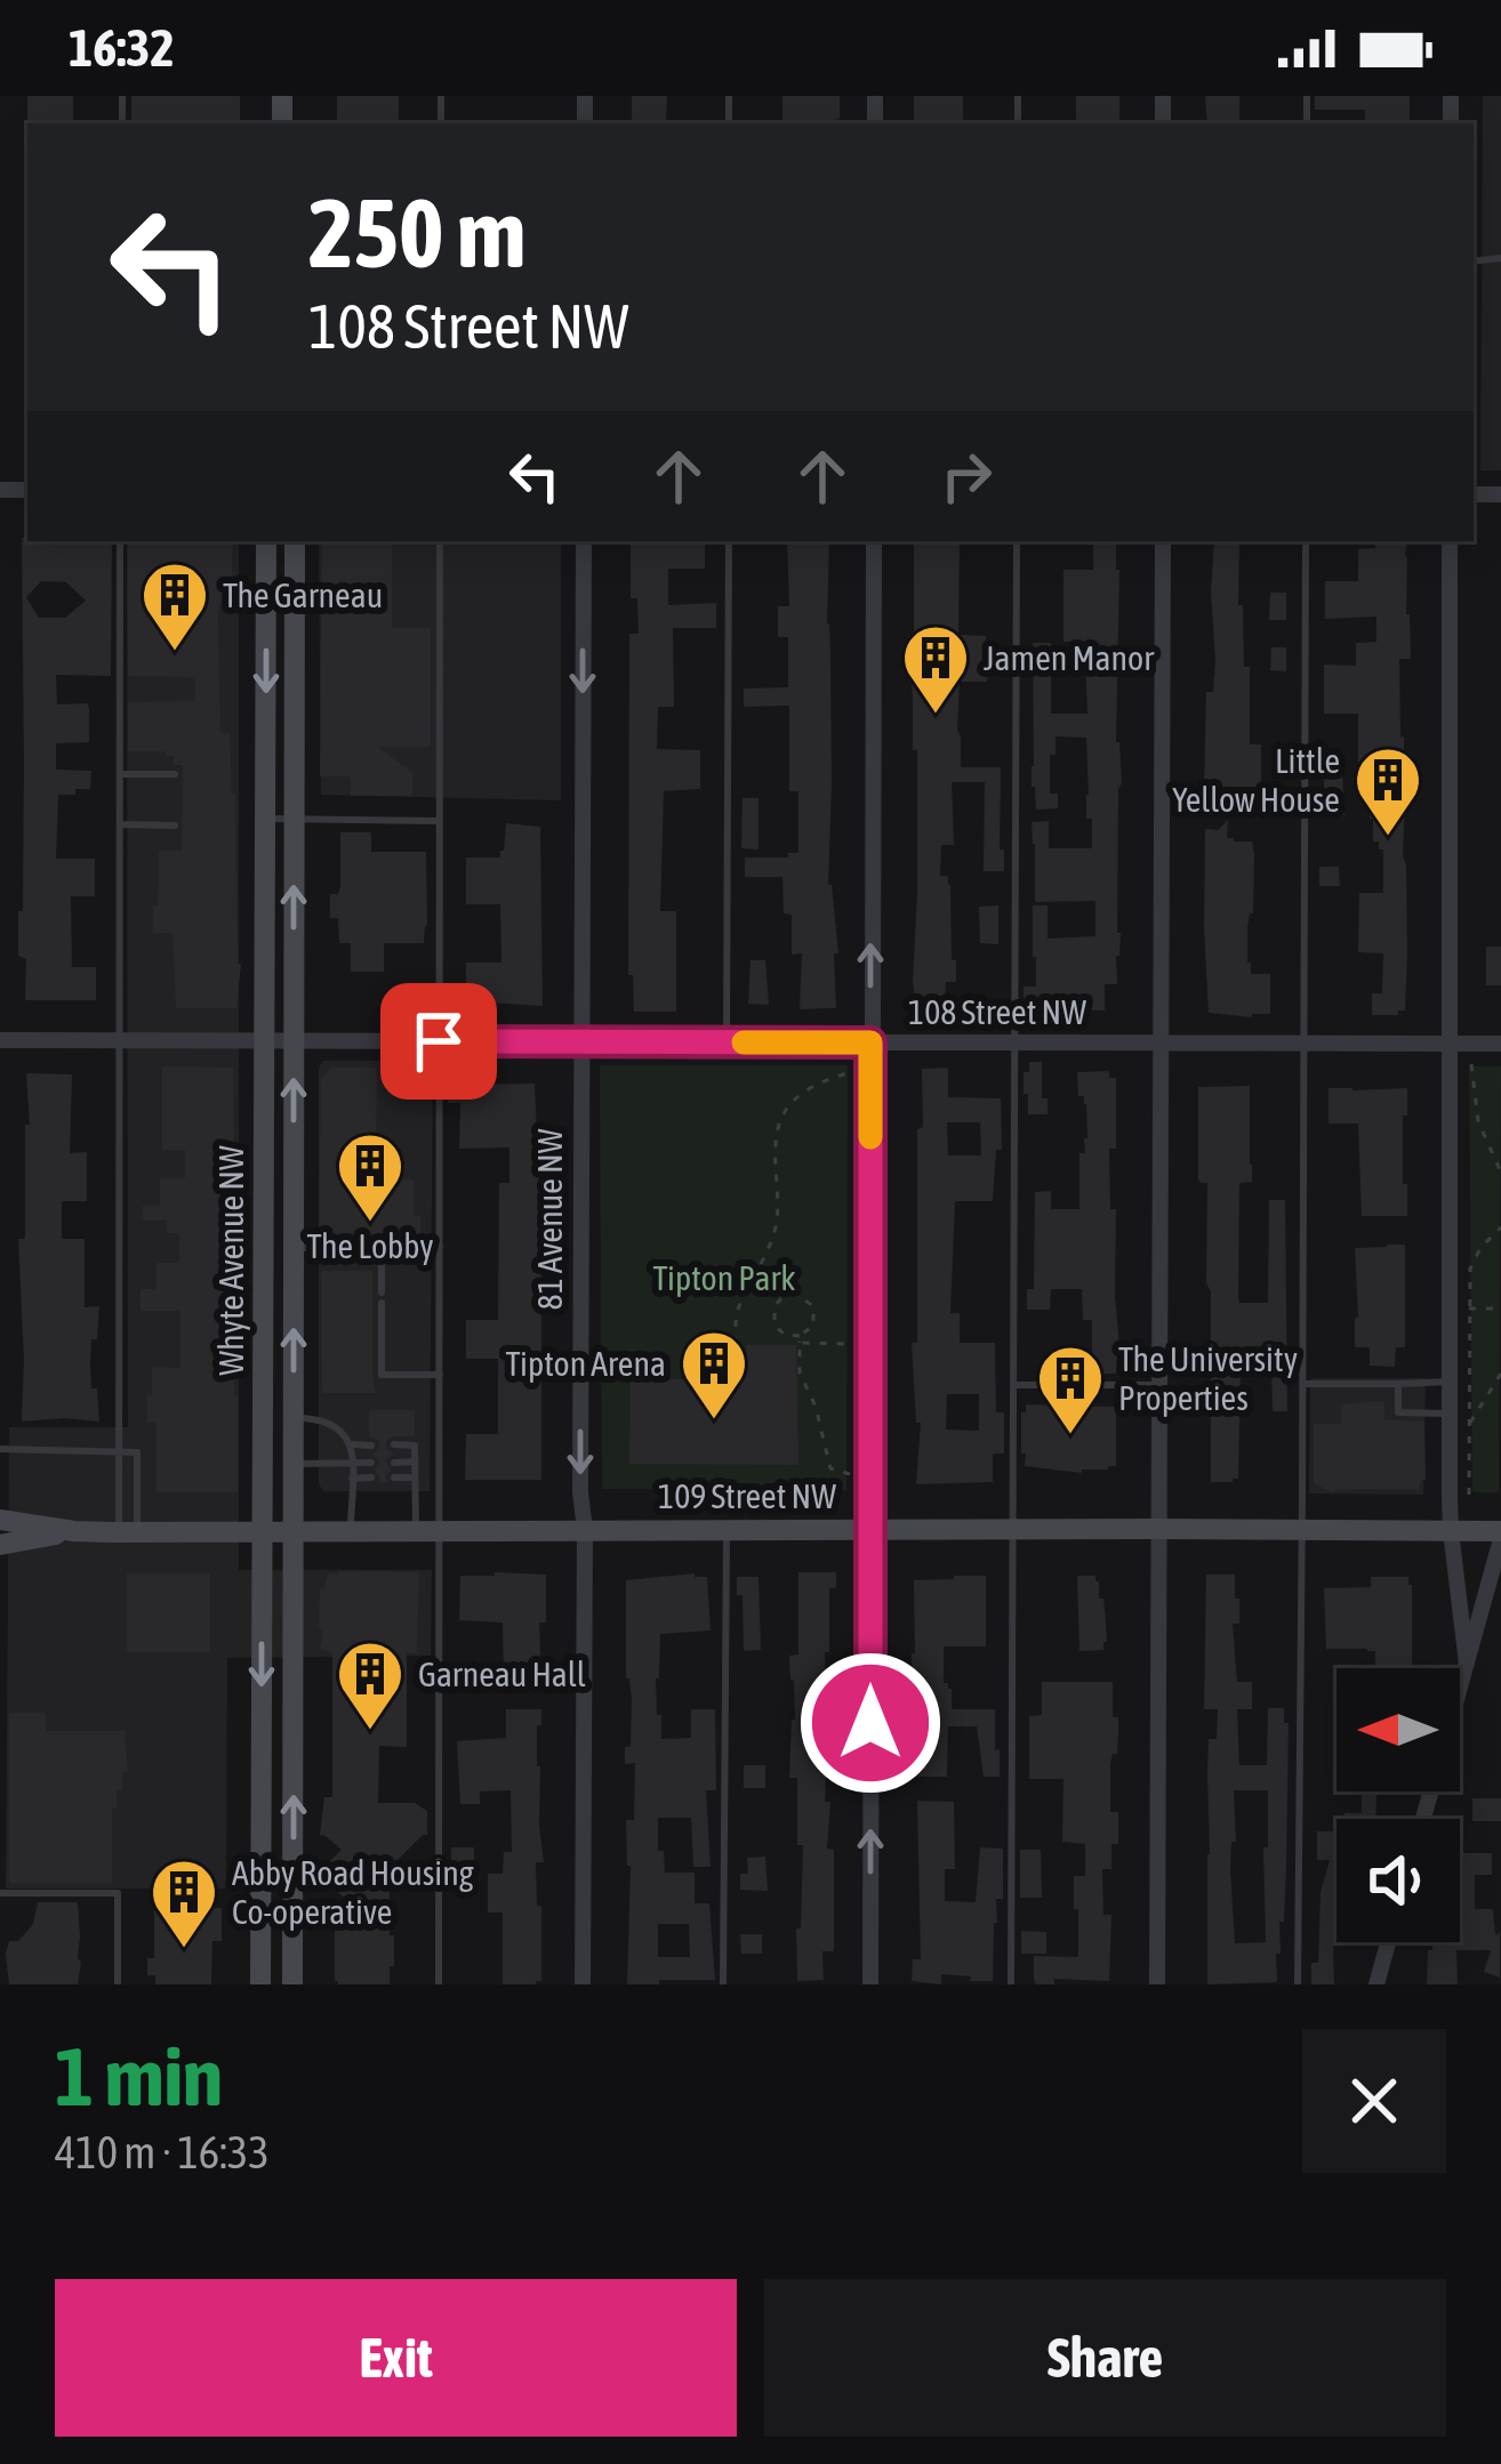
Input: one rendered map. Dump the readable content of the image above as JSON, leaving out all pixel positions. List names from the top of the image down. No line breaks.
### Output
{"streets":{"main road":["Whyte Avenue NW","109 Street NW"],"street":["108 Street NW","81 Avenue NW"]},"crossings":[["108 Street NW","81 Avenue NW"],["108 Street NW","Whyte Avenue NW"],["81 Avenue NW","109 Street NW"],["Whyte Avenue NW","109 Street NW"]],"one_way":["81 Avenue NW"],"parks":["Tipton Park"],"places":{"building":["The Garneau","Jamen Manor","Little Yellow House","The Lobby","Tipton Arena","The University Properties","Garneau Hall","Abby Road Housing Co-operative"]},"north":"left","page":{"status":"16:32","turn":["250 m","108 Street NW"],"heading":["1 min","410 m · 16:33"],"buttons":["Exit","Share"]}}
